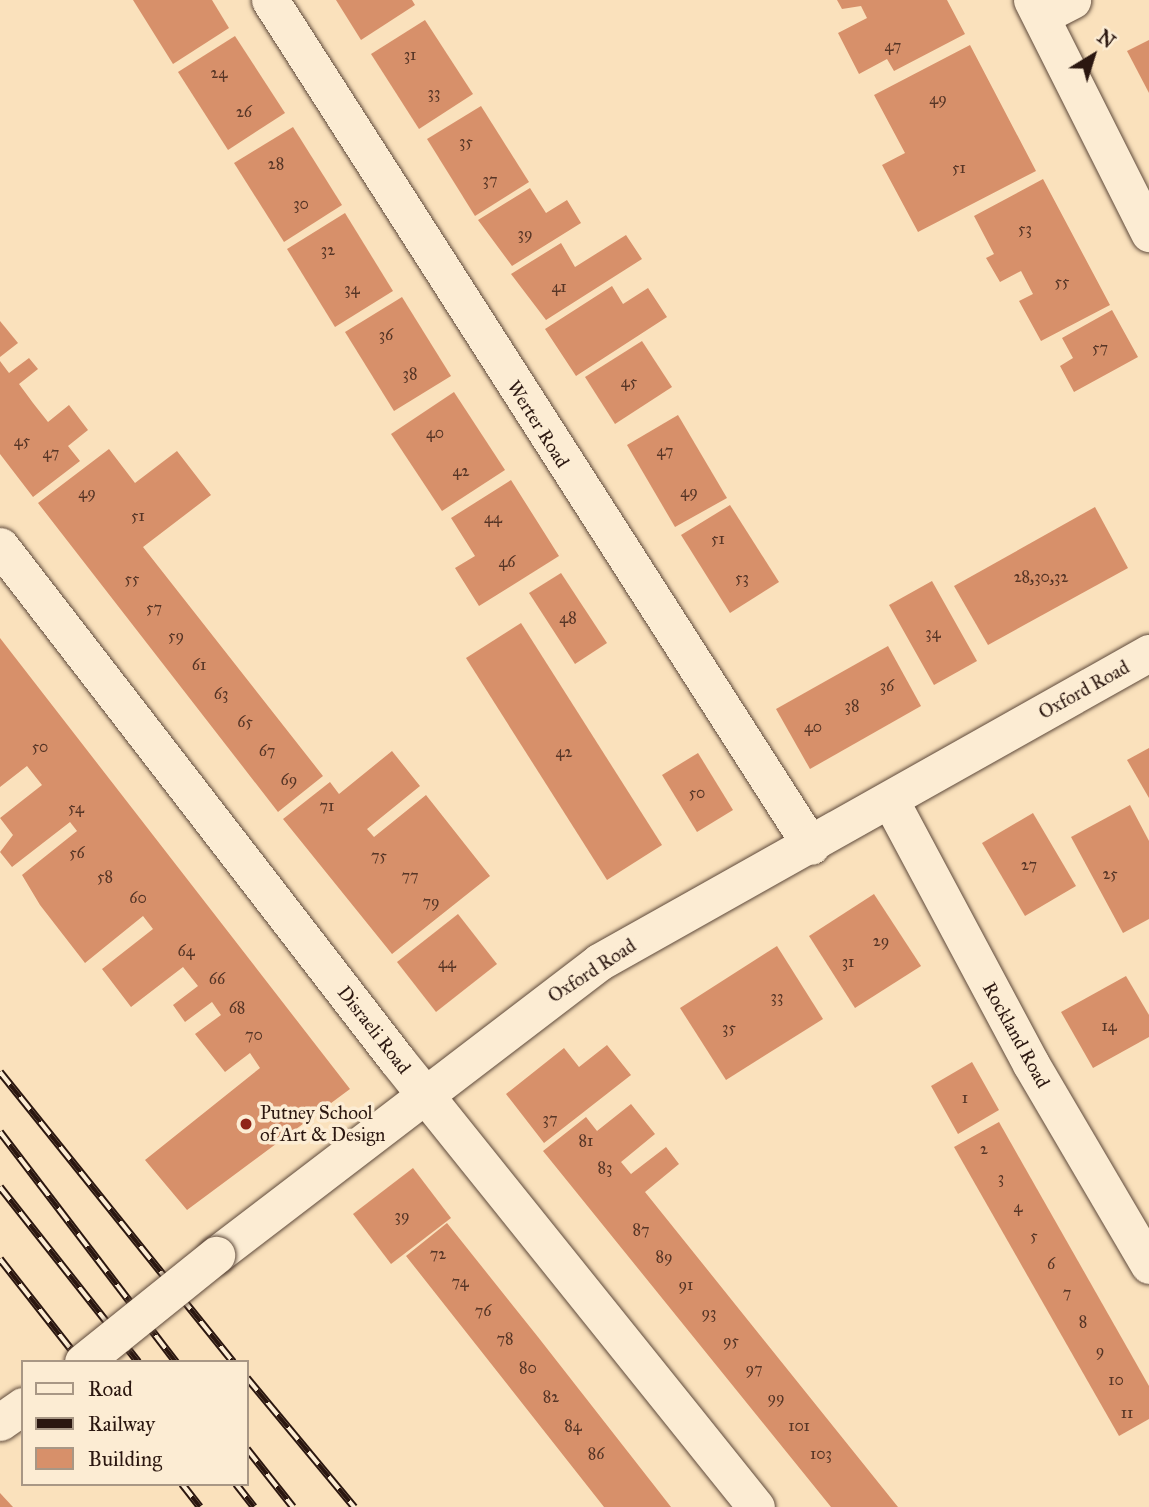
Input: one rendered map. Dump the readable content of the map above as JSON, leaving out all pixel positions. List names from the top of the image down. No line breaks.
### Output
{"streets":{"street":["Werter Road","Oxford Road","Disraeli Road","Rockland Road"]},"crossings":[["Werter Road","Oxford Road"],["Oxford Road","Disraeli Road"],["Oxford Road","Rockland Road"]],"places":["Putney School of Art & Design"],"house_numbers":["47","31","24","33","49","26","35","28","51","37","30","53","39","32","55","41","34","36","57","38","45","40","45","47","47","42","49","49","51","44","51","46","28,30,32","53","55","57","48","34","59","61","36","63","38","65","40","50","67","42","69","50","71","54","56","75","27","25","77","58","60","79","29","64","31","44","66","33","68","14","35","70","1","37","81","2","83","3","4","39","87","5","72","89","6","74","91","7","76","93","8","78","95","9","80","97","10","82","99","11","84","101","86","103"],"legend":["Road","Railway","Building"],"north":"top right"}
